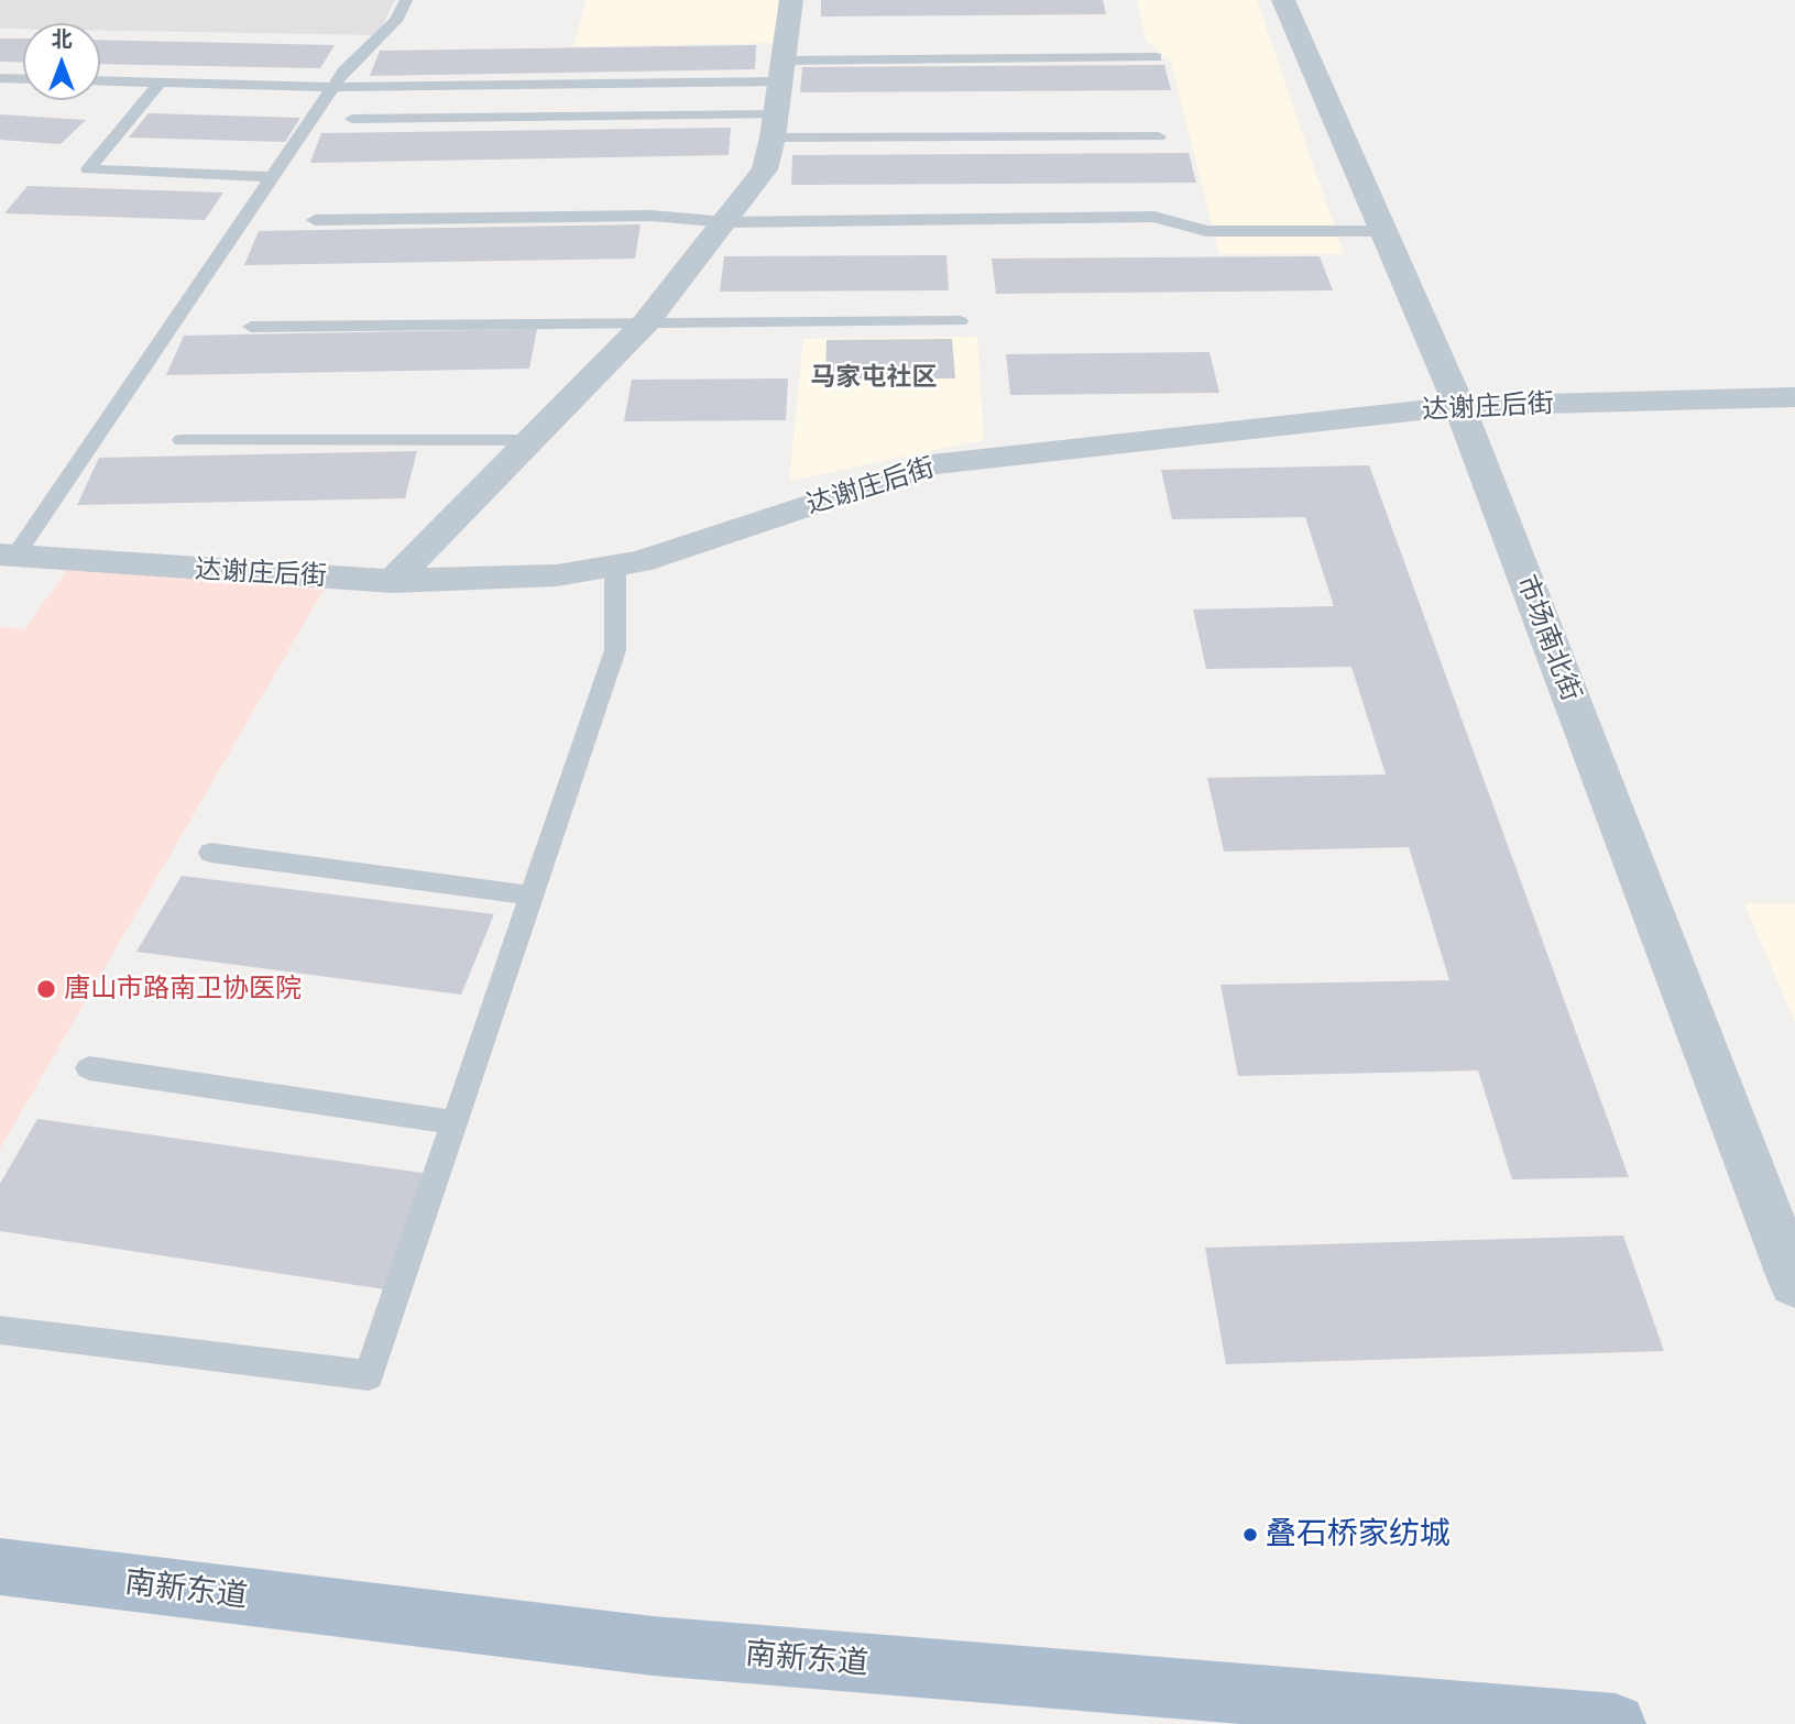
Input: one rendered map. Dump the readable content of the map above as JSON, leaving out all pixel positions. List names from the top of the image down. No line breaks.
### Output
{"streets":{"main road":["南新东道"],"street":["达谢庄后街","市场南北街"]},"crossings":[["达谢庄后街","市场南北街"]],"districts":["马家屯社区"],"places":["唐山市路南卫协医院","叠石桥家纺城"],"north":"top"}
